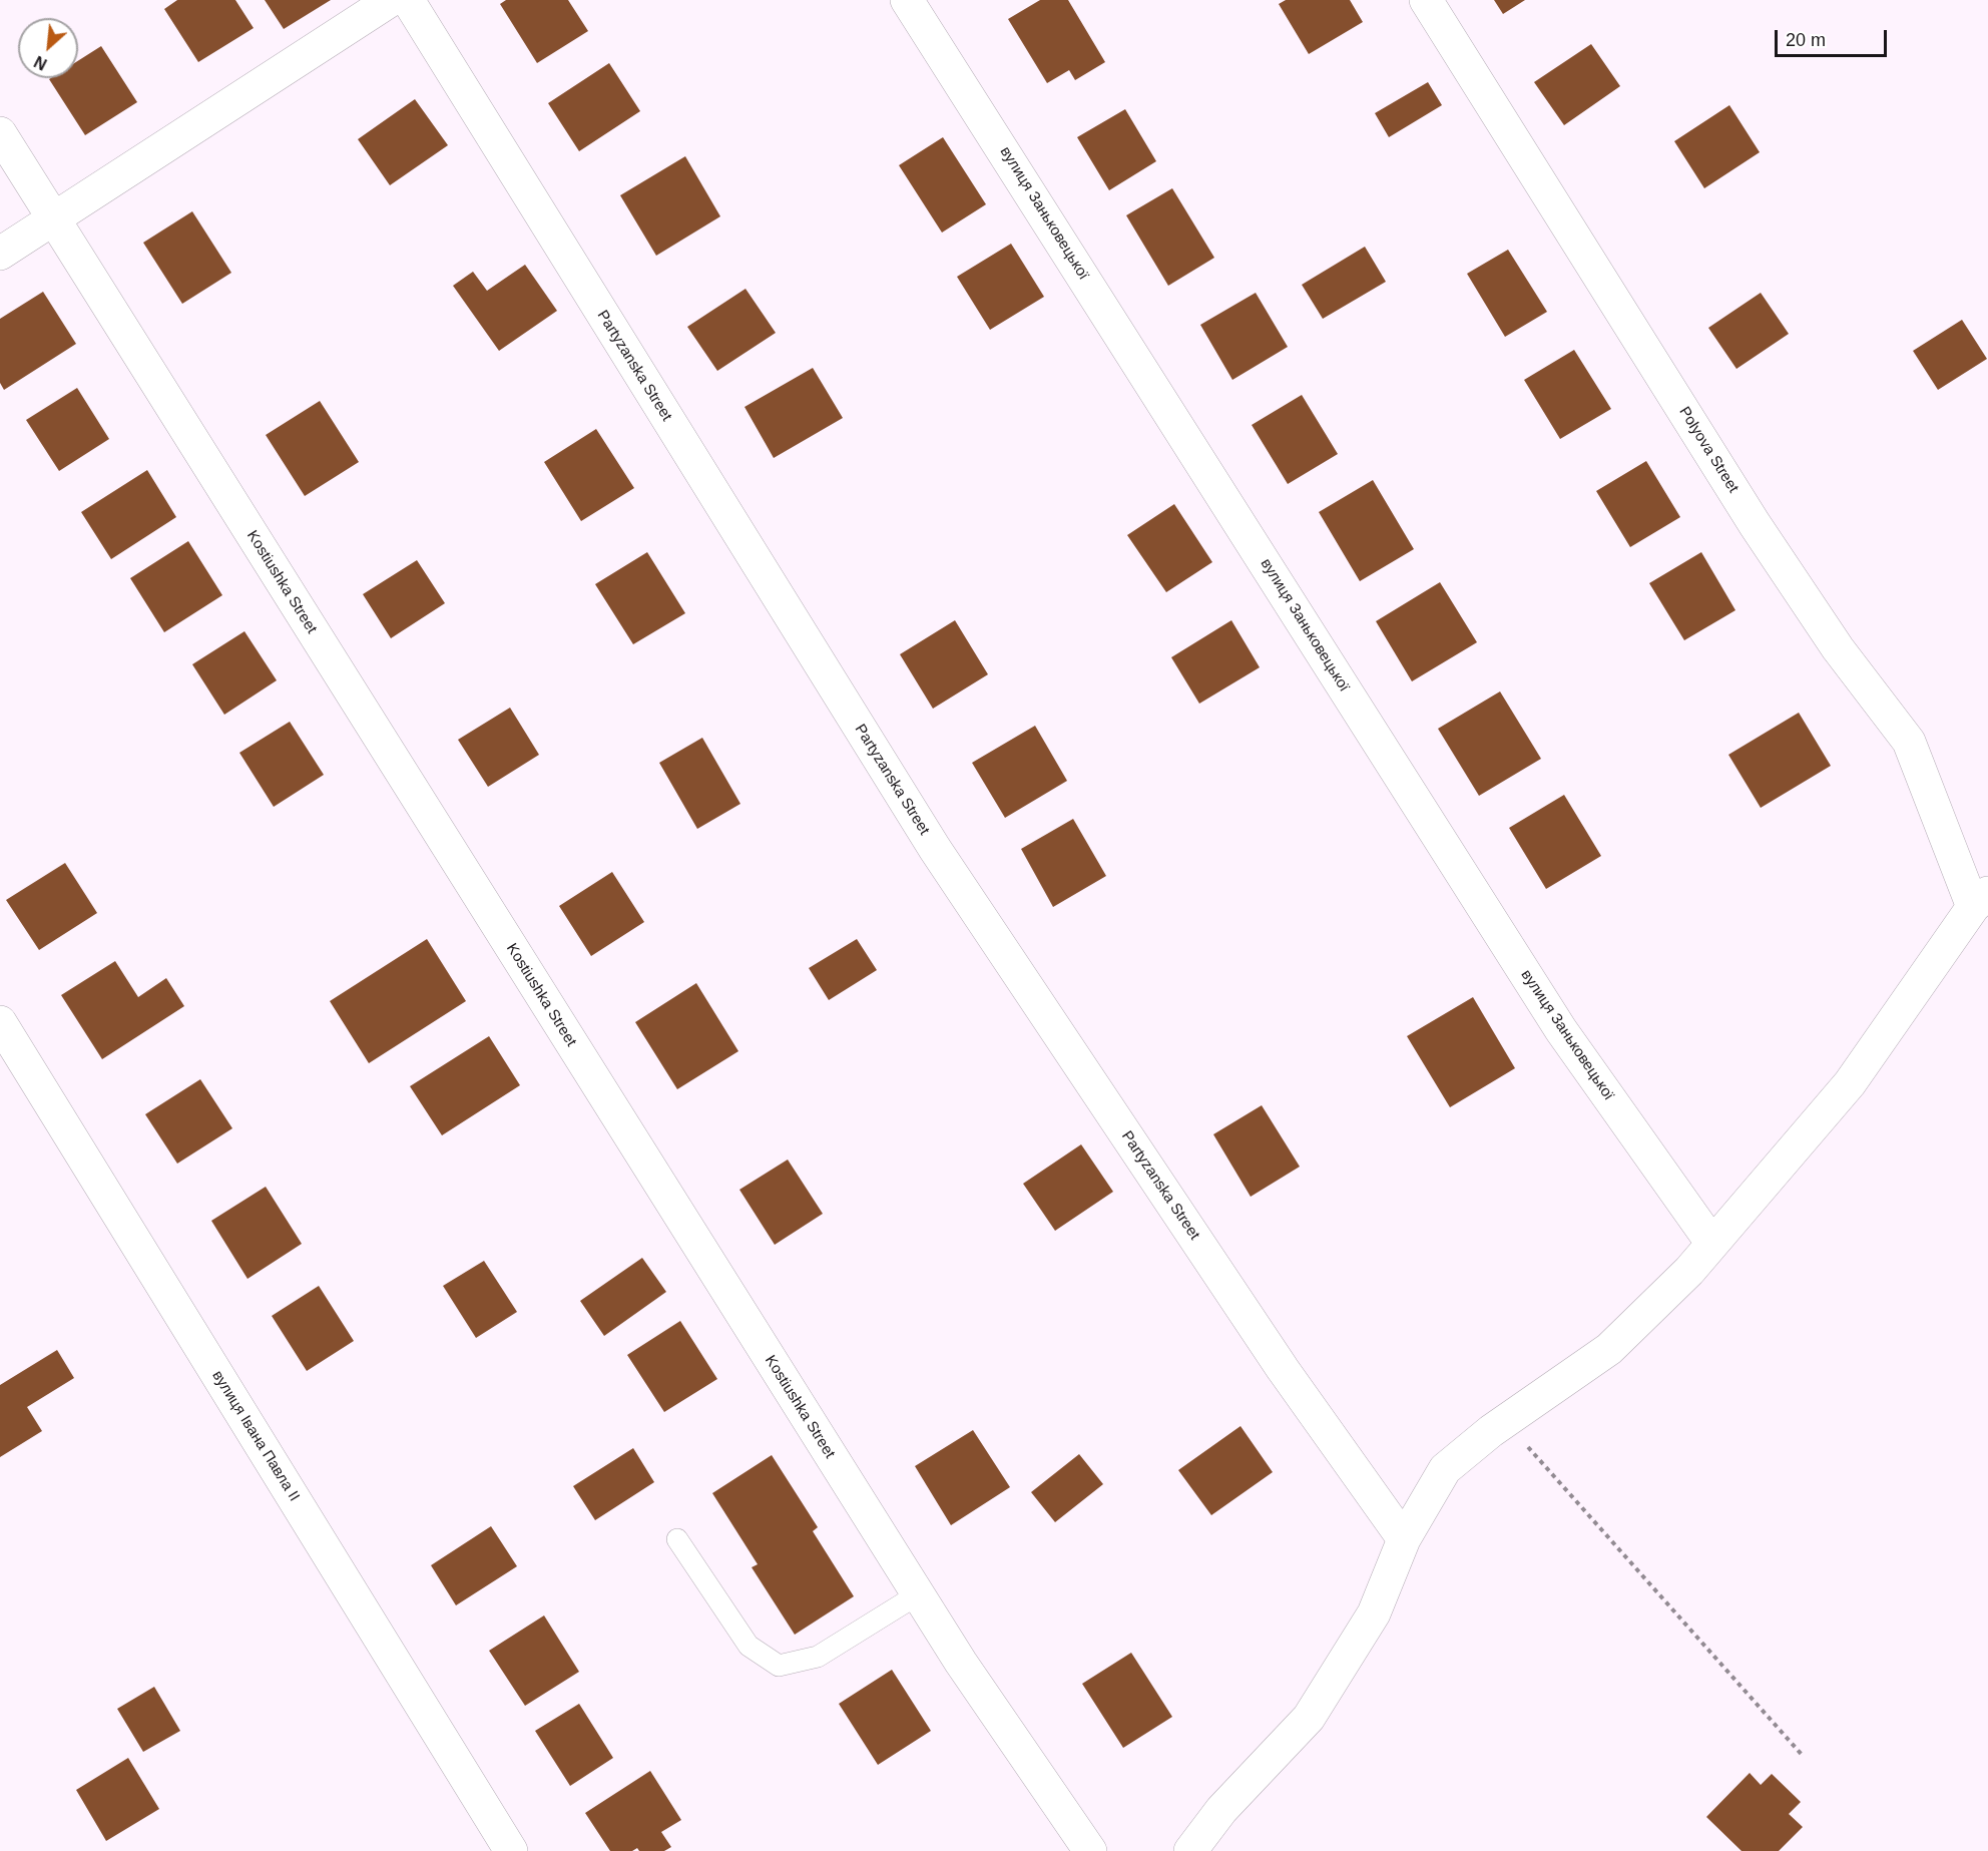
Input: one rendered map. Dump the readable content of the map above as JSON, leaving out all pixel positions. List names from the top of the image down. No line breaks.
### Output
{"streets":{"street":["вулиця Заньковецької","Partyzanska Street","Polyova Street","Kostiushka Street","вулиця Івана Павла II"]},"scale_bar":"20 m","north":"bottom left"}
